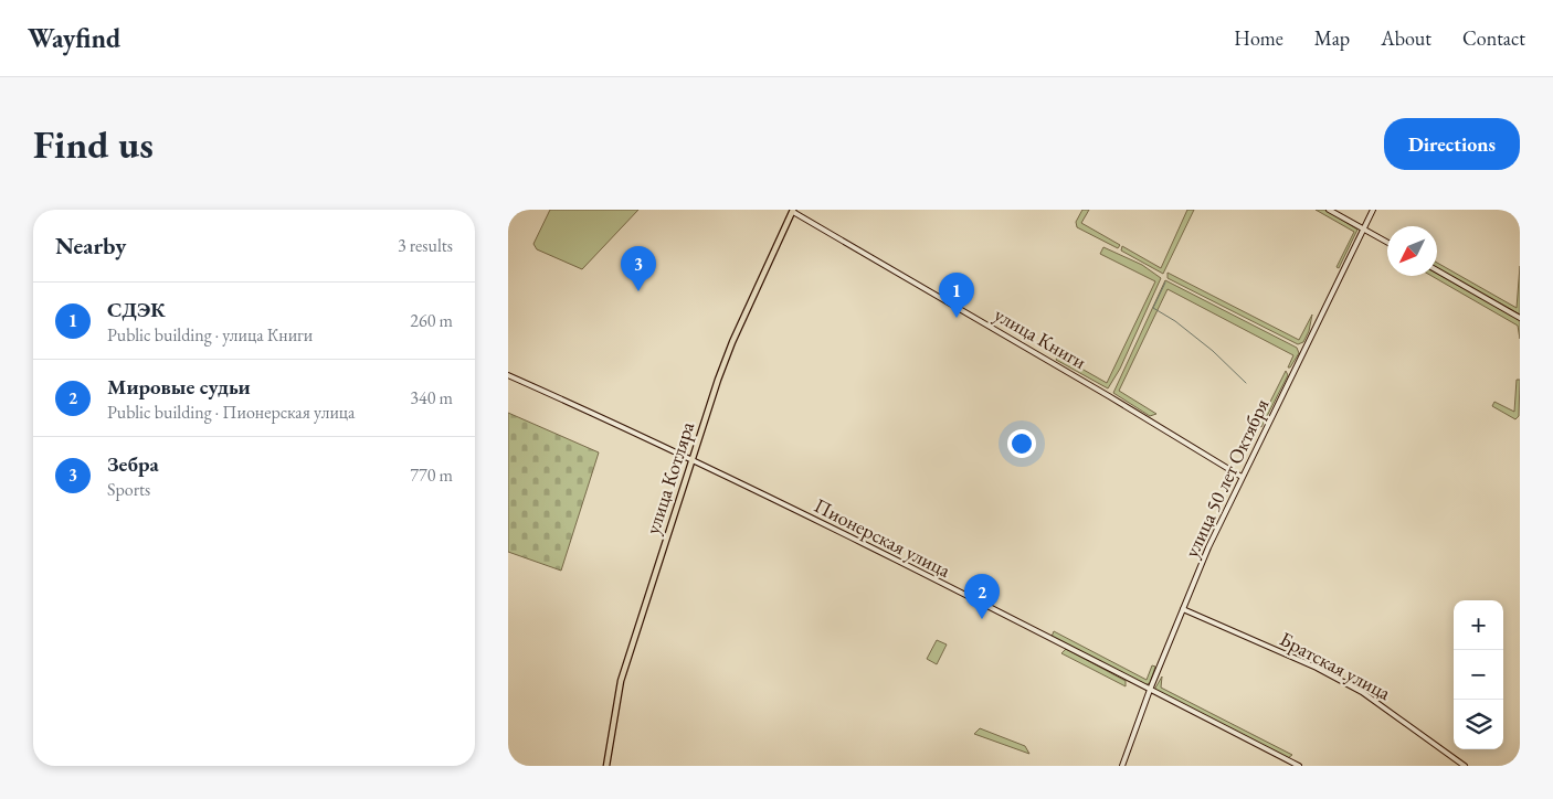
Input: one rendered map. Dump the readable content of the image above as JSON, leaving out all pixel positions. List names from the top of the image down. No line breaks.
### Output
{"streets":{"main road":["улица Котляра"],"street":["улица Книги","улица 50 лет Октября","Пионерская улица","Братская улица"]},"crossings":[["улица Книги","улица Котляра"],["улица Книги","улица 50 лет Октября"],["улица Котляра","Пионерская улица"],["улица 50 лет Октября","Пионерская улица"],["улица 50 лет Октября","Братская улица"]],"north":"bottom left","page":{"header":"Wayfind","nav":["Home","Map","About","Contact"],"buttons":"Directions","title":"Find us","heading":["Nearby","3 results"],"pins":["3","1","2"],"list":[{"mark":"1","name":"СДЭК","note":"Public building · улица Книги","value":"260 m"},{"mark":"2","name":"Мировые судьи","note":"Public building · Пионерская улица","value":"340 m"},{"mark":"3","name":"Зебра","note":"Sports","value":"770 m"}],"map_buttons":["+","−"]}}
